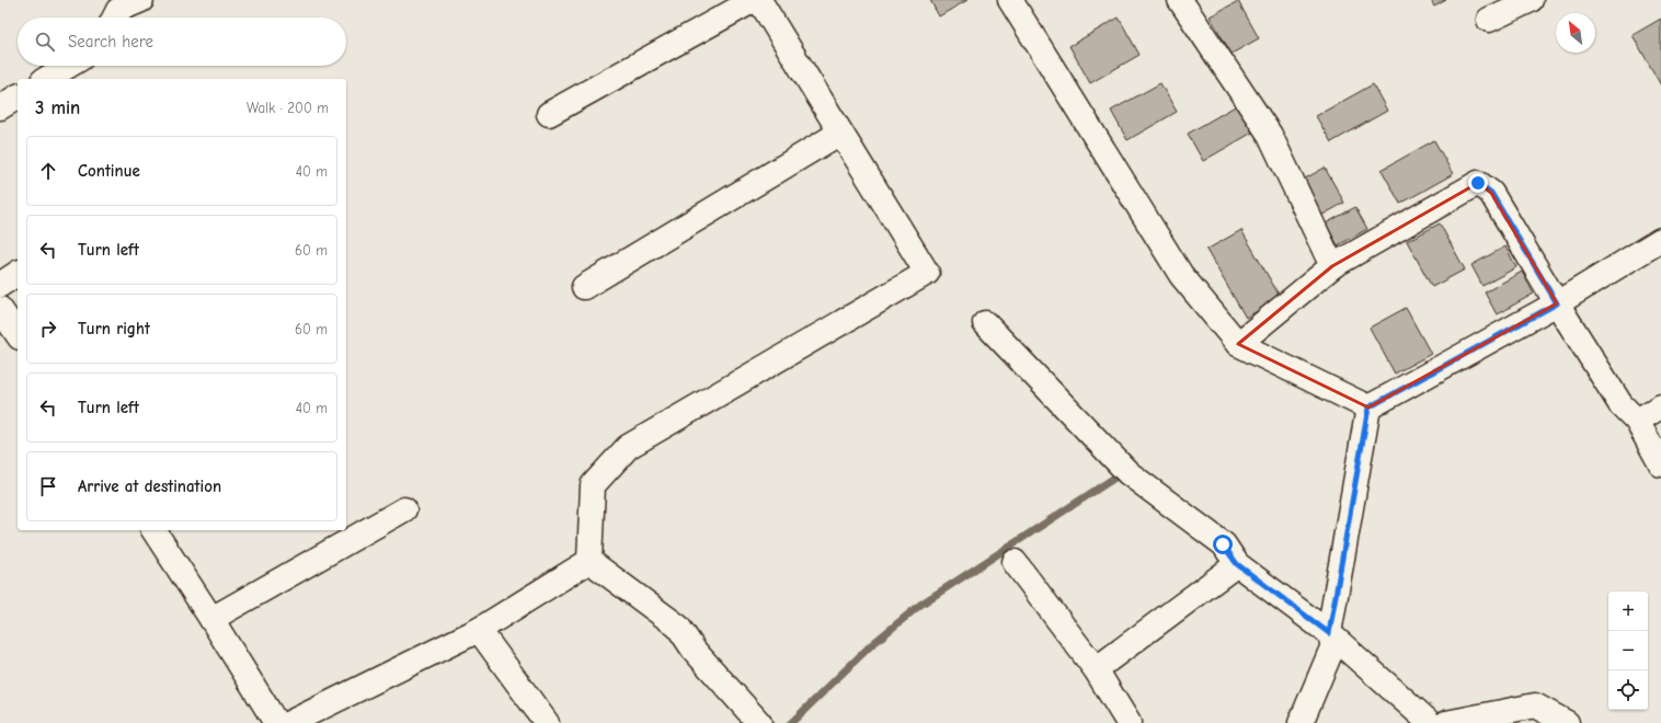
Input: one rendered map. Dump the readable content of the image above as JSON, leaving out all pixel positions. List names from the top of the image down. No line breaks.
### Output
{"north":"top left","page":{"search":"Search here","heading":["3 min","Walk · 200 m"],"list":[["Continue","40 m"],["Turn left","60 m"],["Turn right","60 m"],["Turn left","40 m"],"Arrive at destination"],"map_buttons":["+","−"]}}
